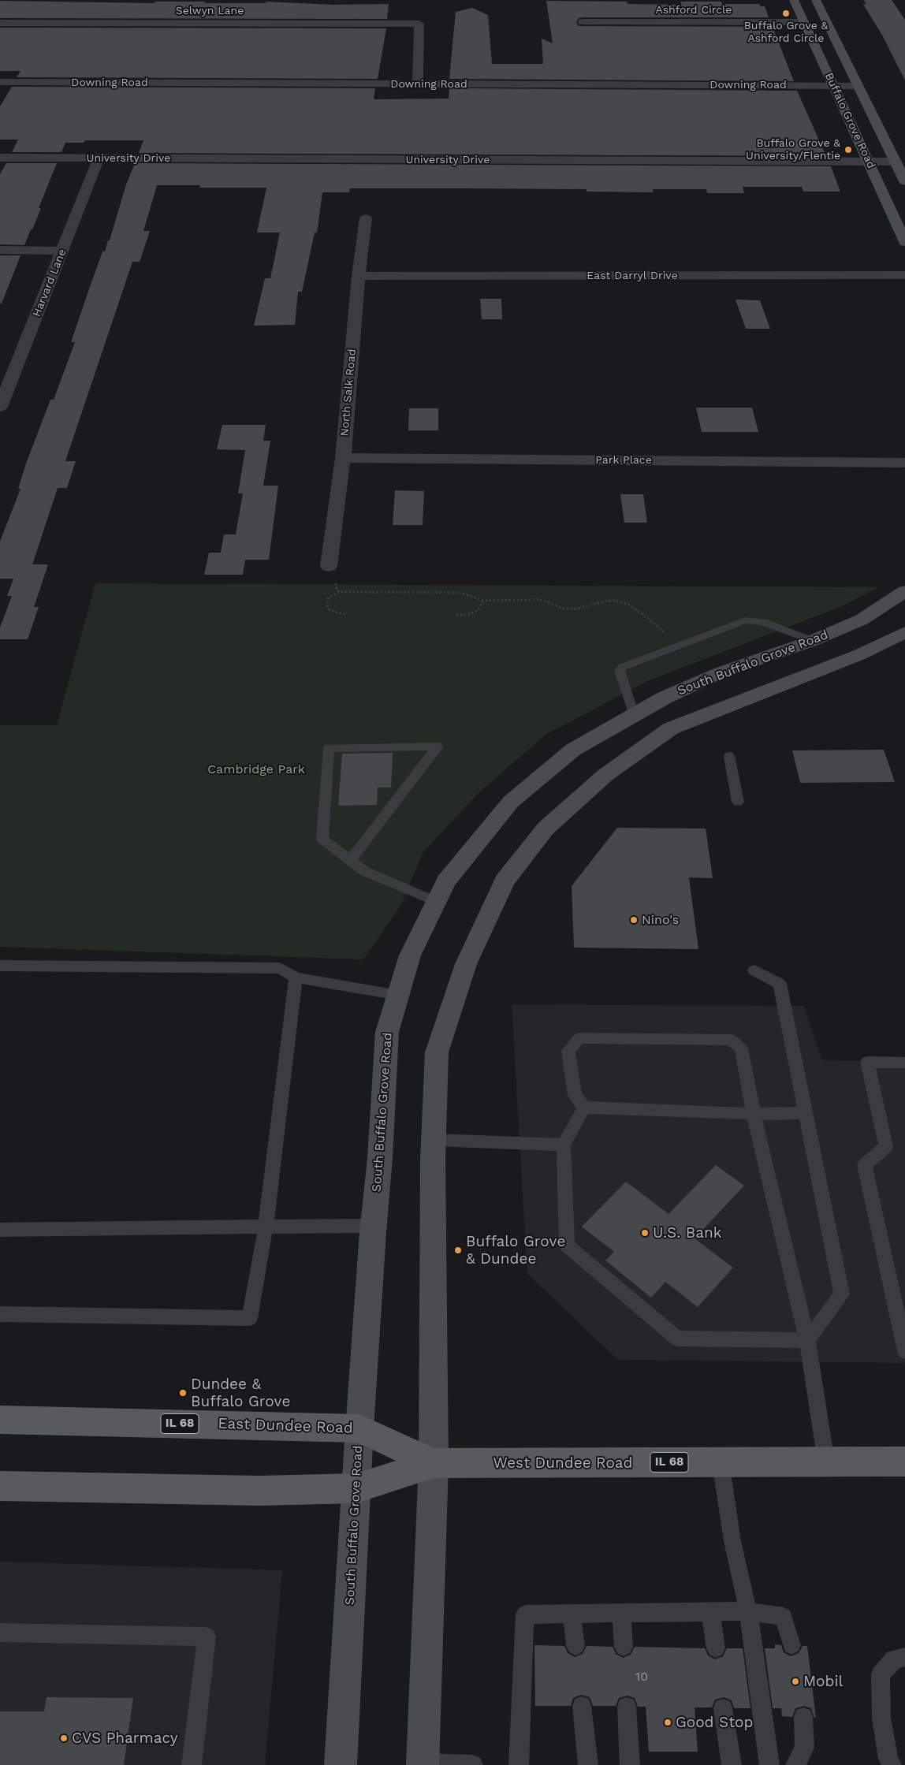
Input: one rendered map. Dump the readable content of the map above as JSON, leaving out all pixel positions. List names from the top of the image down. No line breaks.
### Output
{"streets":{"main road":["Buffalo Grove Road","South Buffalo Grove Road","IL 68","East Dundee Road","West Dundee Road"],"street":["Ashford Circle","Selwyn Lane","Downing Road","University Drive","East Darryl Drive","Harvard Lane","North Salk Road","Park Place"]},"crossings":[["Ashford Circle","Buffalo Grove Road"],["Selwyn Lane","Downing Road"],["Downing Road","Buffalo Grove Road"],["Buffalo Grove Road","University Drive"],["University Drive","Harvard Lane"],["East Darryl Drive","North Salk Road"],["North Salk Road","Park Place"],["South Buffalo Grove Road","IL 68"],["South Buffalo Grove Road","East Dundee Road"],["IL 68","East Dundee Road"],["IL 68","West Dundee Road"],["East Dundee Road","West Dundee Road"]],"parks":["Cambridge Park"],"places":["Buffalo Grove & Ashford Circle","Buffalo Grove & University/Flentie","Nino's","U.S. Bank","Buffalo Grove & Dundee","Dundee & Buffalo Grove","Mobil","Good Stop","CVS Pharmacy"],"house_numbers":["10"]}
